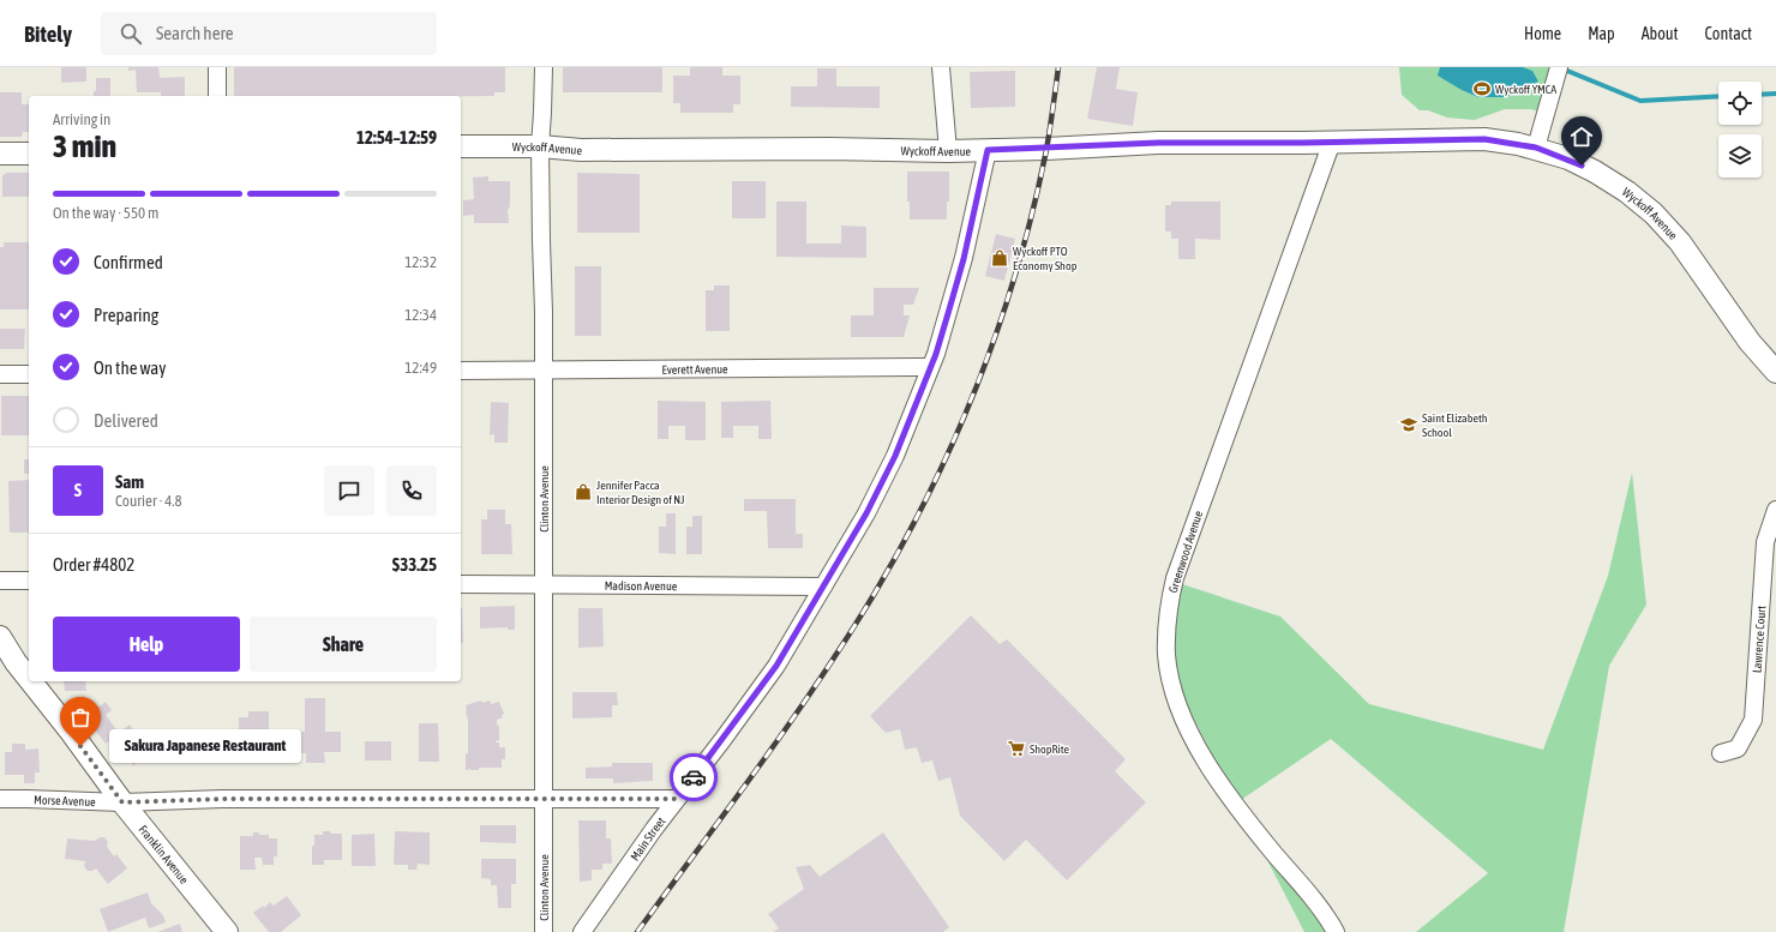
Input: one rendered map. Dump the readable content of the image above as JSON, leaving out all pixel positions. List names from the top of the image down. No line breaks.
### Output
{"streets":{"main road":["Wyckoff Avenue","Franklin Avenue"],"street":["Everett Avenue","Clinton Avenue","Greenwood Avenue","Madison Avenue","Lawrence Court","Morse Avenue","Main Street"]},"crossings":[["Wyckoff Avenue","Clinton Avenue"],["Wyckoff Avenue","Greenwood Avenue"],["Wyckoff Avenue","Main Street"],["Everett Avenue","Clinton Avenue"],["Everett Avenue","Main Street"],["Clinton Avenue","Madison Avenue"],["Clinton Avenue","Morse Avenue"],["Madison Avenue","Main Street"],["Morse Avenue","Main Street"],["Morse Avenue","Franklin Avenue"]],"places":{"sports":["Wyckoff YMCA"],"shop":["Wyckoff PTO Economy Shop","Jennifer Pacca Interior Design of NJ"],"school or university":["Saint Elizabeth School"],"other":["Sakura Japanese Restaurant"],"supermarket":["ShopRite"]},"page":{"header":"Bitely","search":"Search here","nav":["Home","Map","About","Contact"],"heading":["3 min","Arriving in","12:54–12:59"],"panel":["Sam","Courier · 4.8","Order #4802","$33.25"],"bar":"On the way · 550 m","list":[["Confirmed","12:32"],["Preparing","12:34"],["On the way","12:49"],"Delivered"],"round":"S","buttons":["Help","Share"],"bubble":"Sakura Japanese Restaurant"}}
